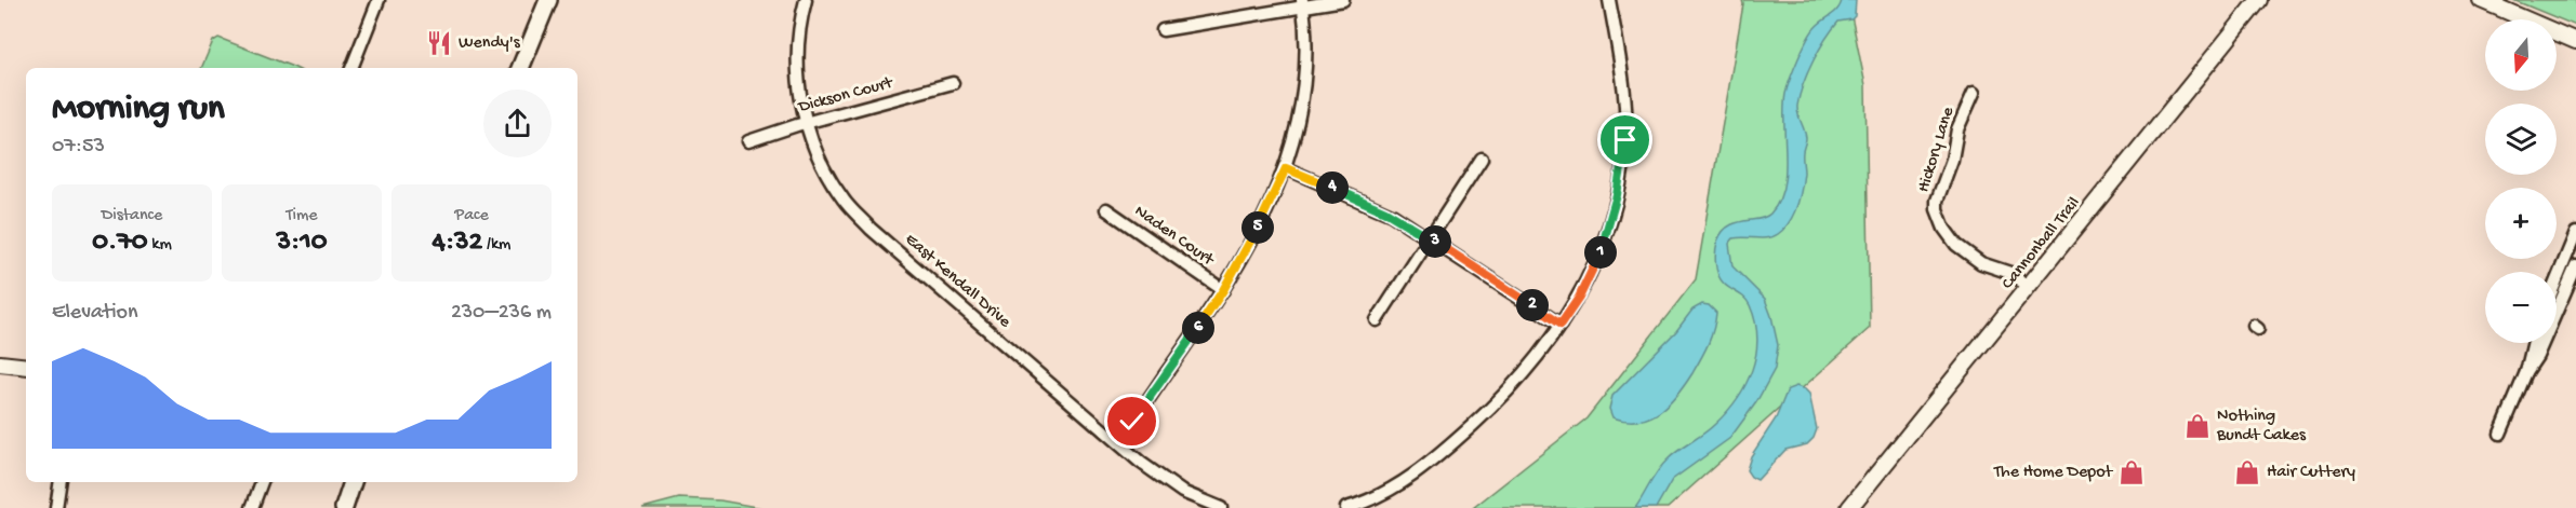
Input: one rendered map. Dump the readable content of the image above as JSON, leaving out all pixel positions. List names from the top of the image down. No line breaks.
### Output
{"streets":{"main road":["Cannonball Trail"],"street":["Dickson Court","Hickory Lane","Naden Court","East Kendall Drive"]},"crossings":[["Dickson Court","East Kendall Drive"],["Hickory Lane","Cannonball Trail"]],"places":{"restaurant":["Wendy's"],"shop":["Nothing Bundt Cakes","The Home Depot","Hair Cuttery"]},"north":"bottom","page":{"map_buttons":["+","−"],"heading":["Morning run","07:53"],"pins":["4","5","3","1","2","6"],"stats":[["Distance","0.70 km"],["Time","3:10"],["Pace","4:32 /km"]],"chart":["Elevation","230–236 m"]}}
